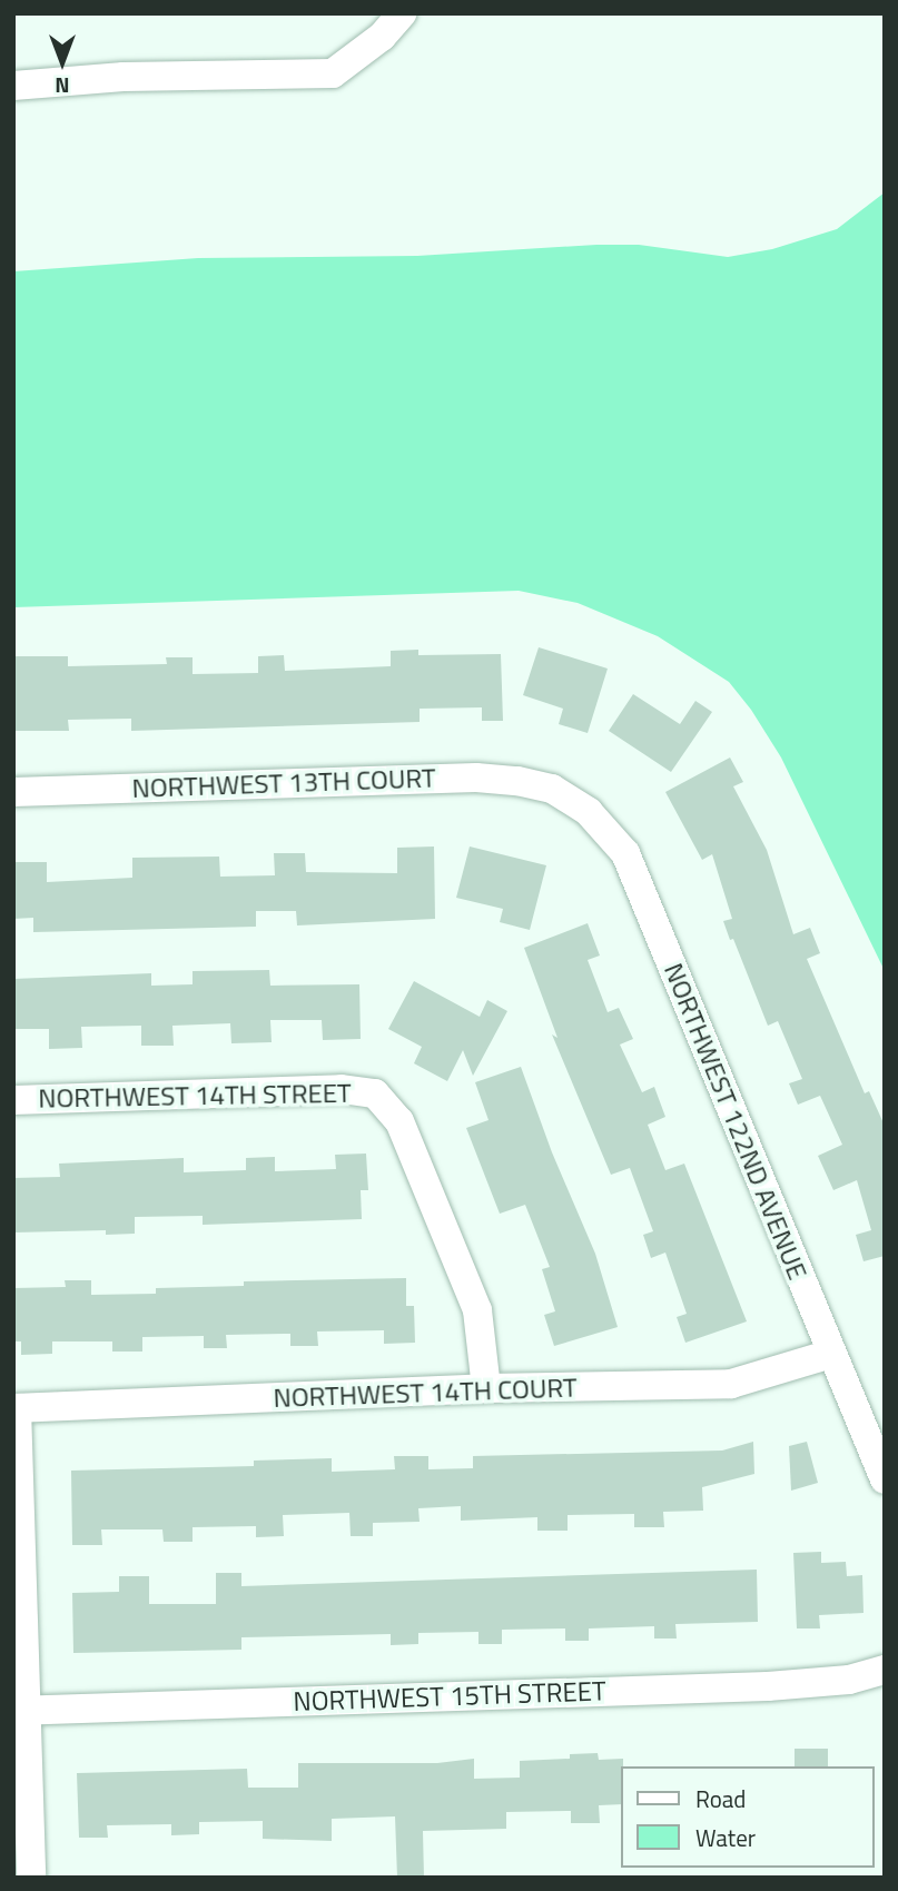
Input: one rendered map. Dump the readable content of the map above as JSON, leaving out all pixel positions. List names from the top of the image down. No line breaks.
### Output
{"streets":{"street":["NORTHWEST 13TH COURT","NORTHWEST 14TH STREET","NORTHWEST 122ND AVENUE","NORTHWEST 14TH COURT","NORTHWEST 15TH STREET"]},"crossings":[["NORTHWEST 13TH COURT","NORTHWEST 122ND AVENUE"],["NORTHWEST 14TH STREET","NORTHWEST 14TH COURT"],["NORTHWEST 122ND AVENUE","NORTHWEST 14TH COURT"]],"legend":["Road","Water"],"north":"bottom"}
